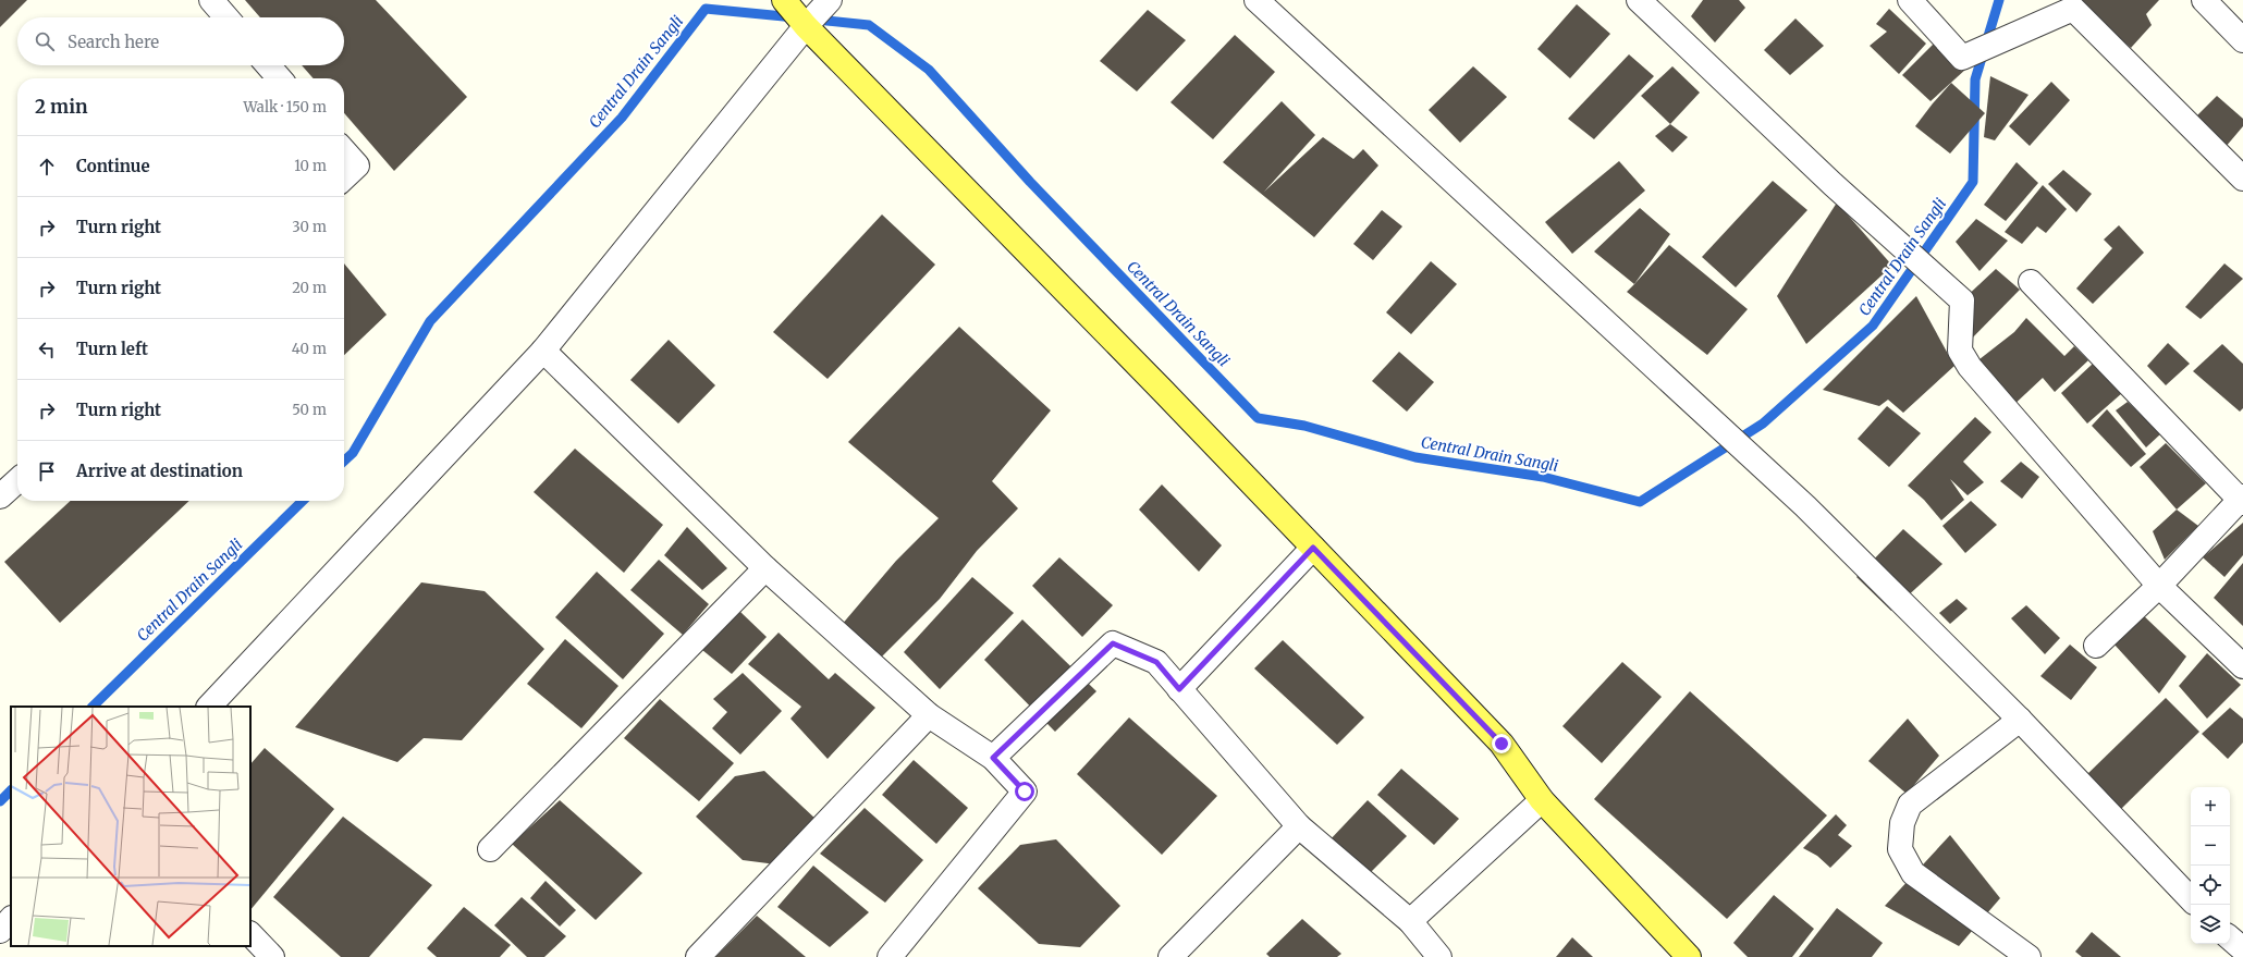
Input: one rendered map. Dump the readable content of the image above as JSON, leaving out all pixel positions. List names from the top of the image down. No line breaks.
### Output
{"water":["Central Drain Sangli"],"page":{"search":"Search here","heading":["2 min","Walk · 150 m"],"list":[["Continue","10 m"],["Turn right","30 m"],["Turn right","20 m"],["Turn left","40 m"],["Turn right","50 m"],"Arrive at destination"],"map_buttons":["+","−"]}}
